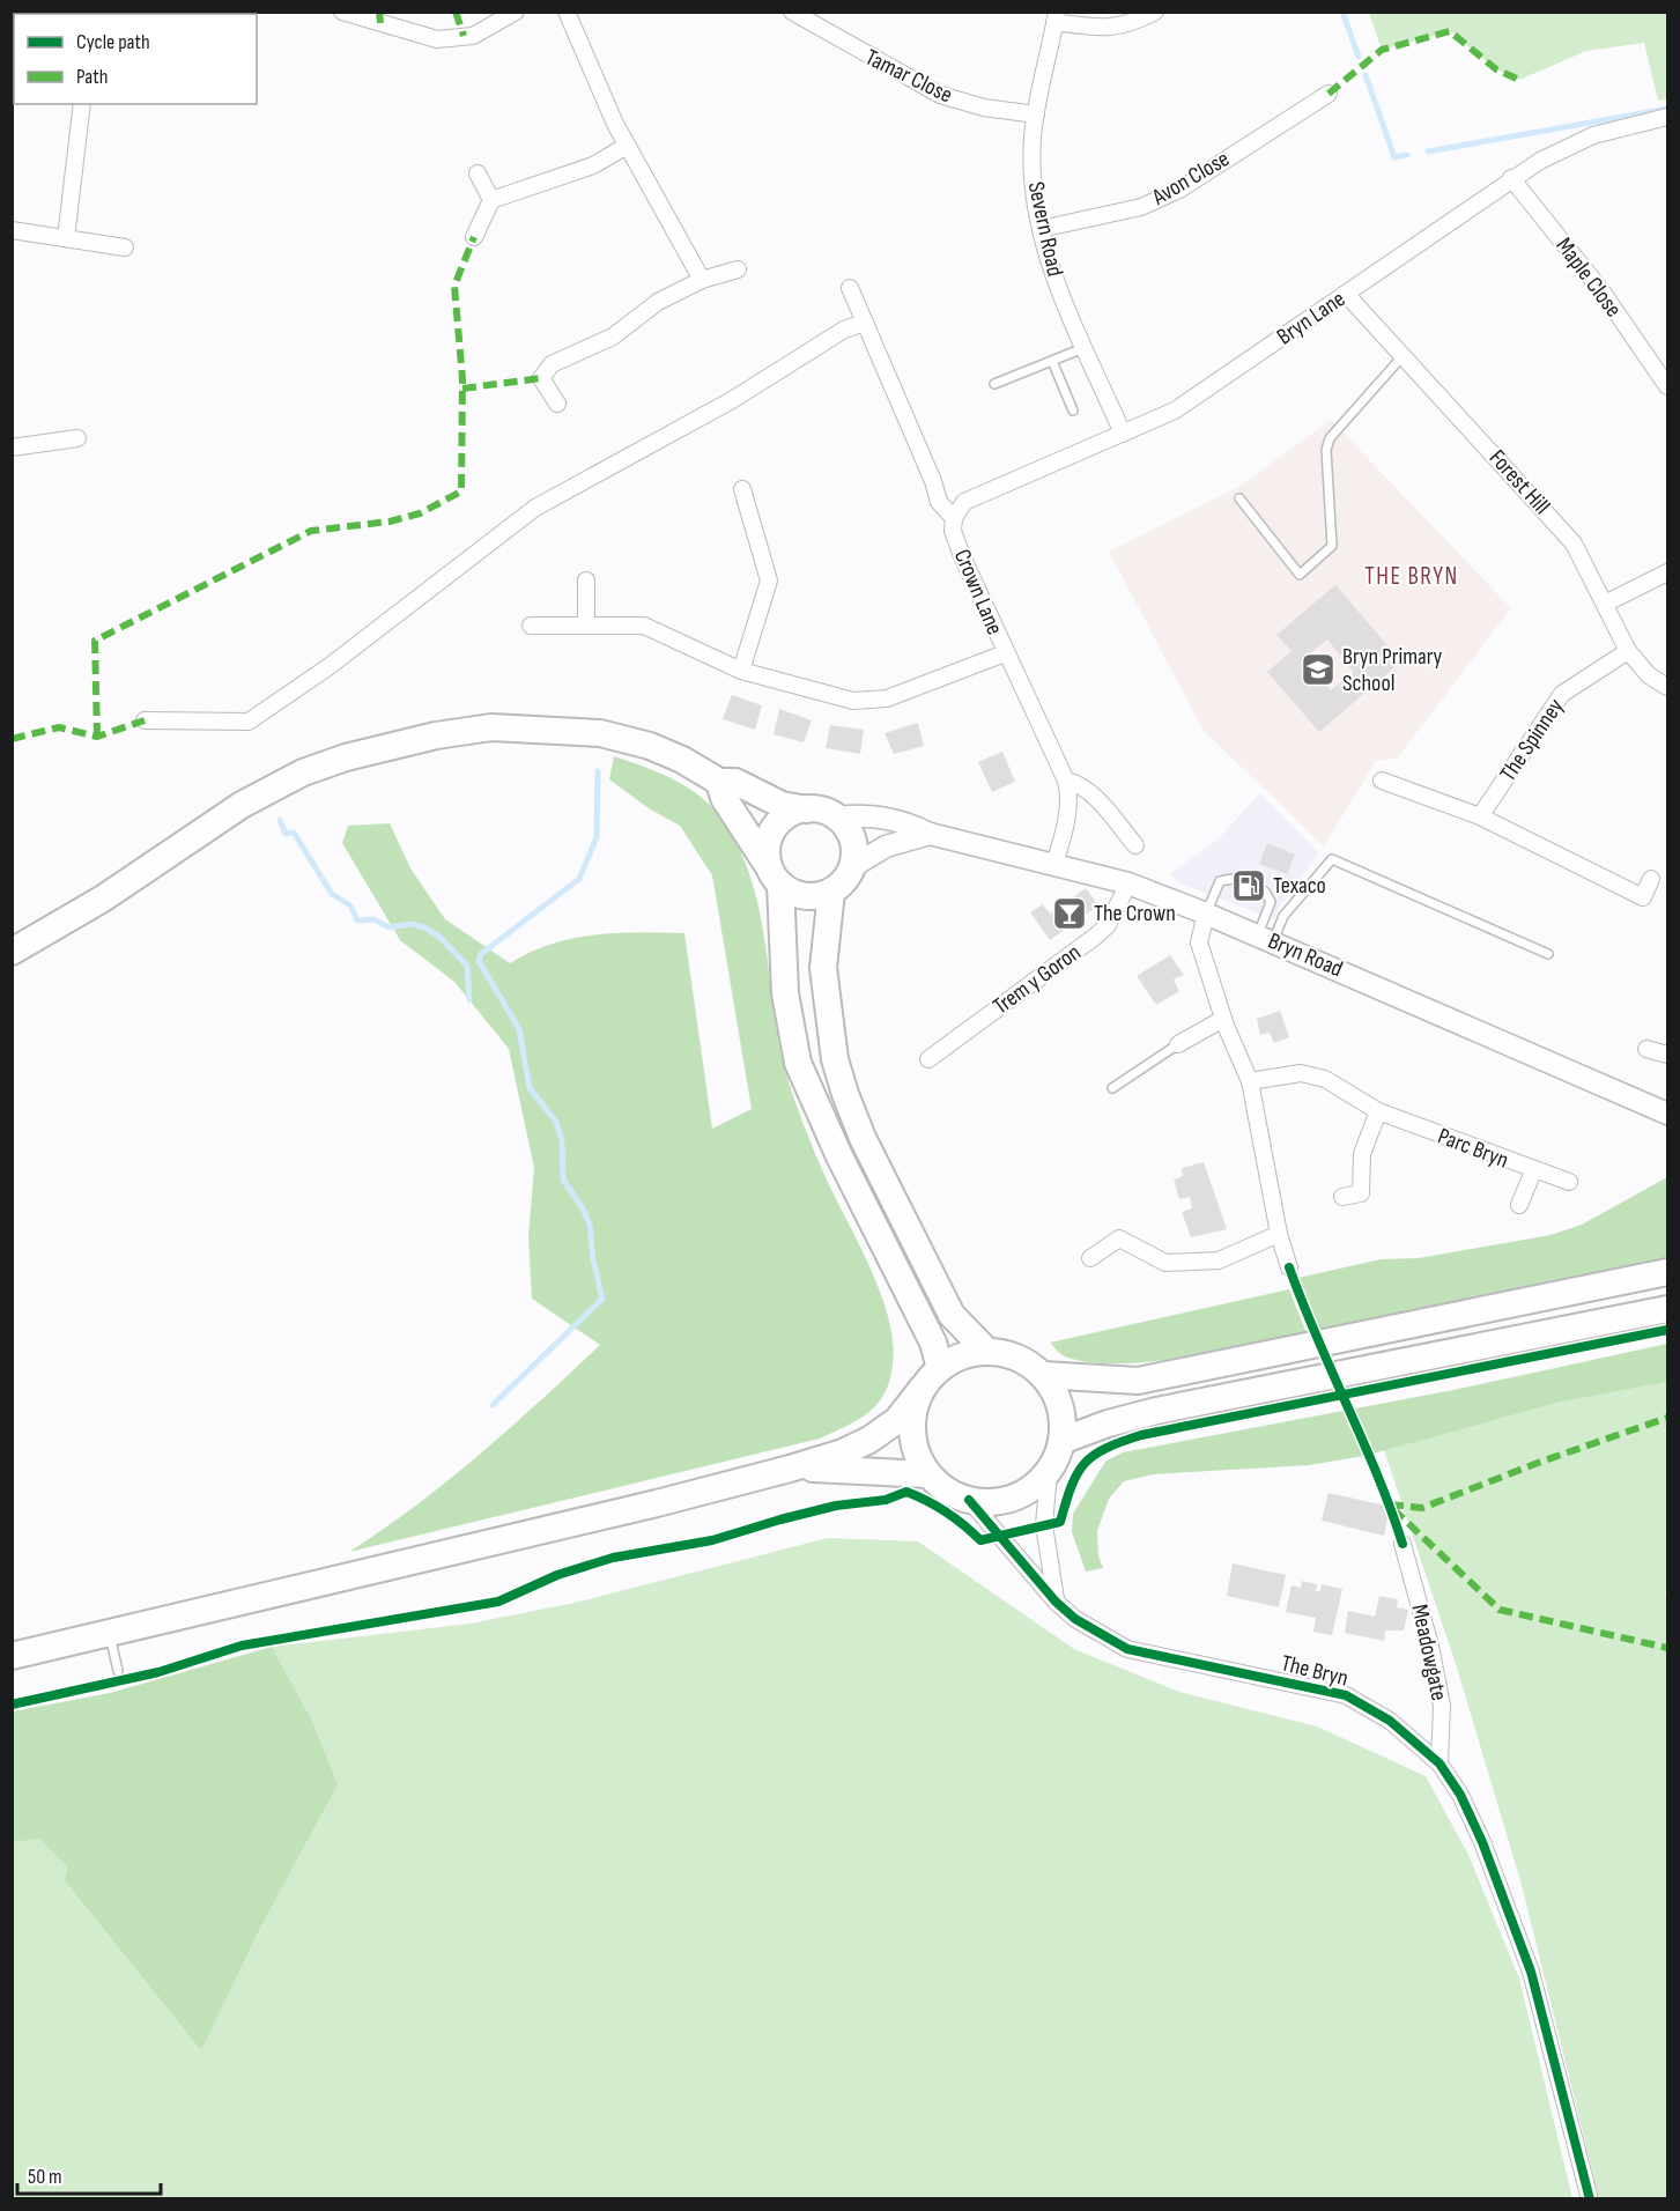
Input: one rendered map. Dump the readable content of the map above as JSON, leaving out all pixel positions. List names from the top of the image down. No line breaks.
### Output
{"streets":{"street":["Tamar Close","Avon Close","Severn Road","Maple Close","Bryn Lane","Forest Hill","Crown Lane","The Spinney","Bryn Road","Trem y Goron","Parc Bryn","Meadowgate","The Bryn"]},"crossings":[["Tamar Close","Severn Road"],["Avon Close","Severn Road"],["Severn Road","Bryn Lane"],["Maple Close","Bryn Lane"],["Bryn Lane","Forest Hill"],["Bryn Lane","Crown Lane"],["Forest Hill","The Spinney"],["Crown Lane","Bryn Road"],["Bryn Road","Trem y Goron"],["Meadowgate","The Bryn"]],"districts":["THE BRYN"],"places":{"school or university":["Bryn Primary School"],"fuel station":["Texaco"],"bar":["The Crown"]},"legend":["Cycle path","Path"],"scale_bar":"50 m"}
